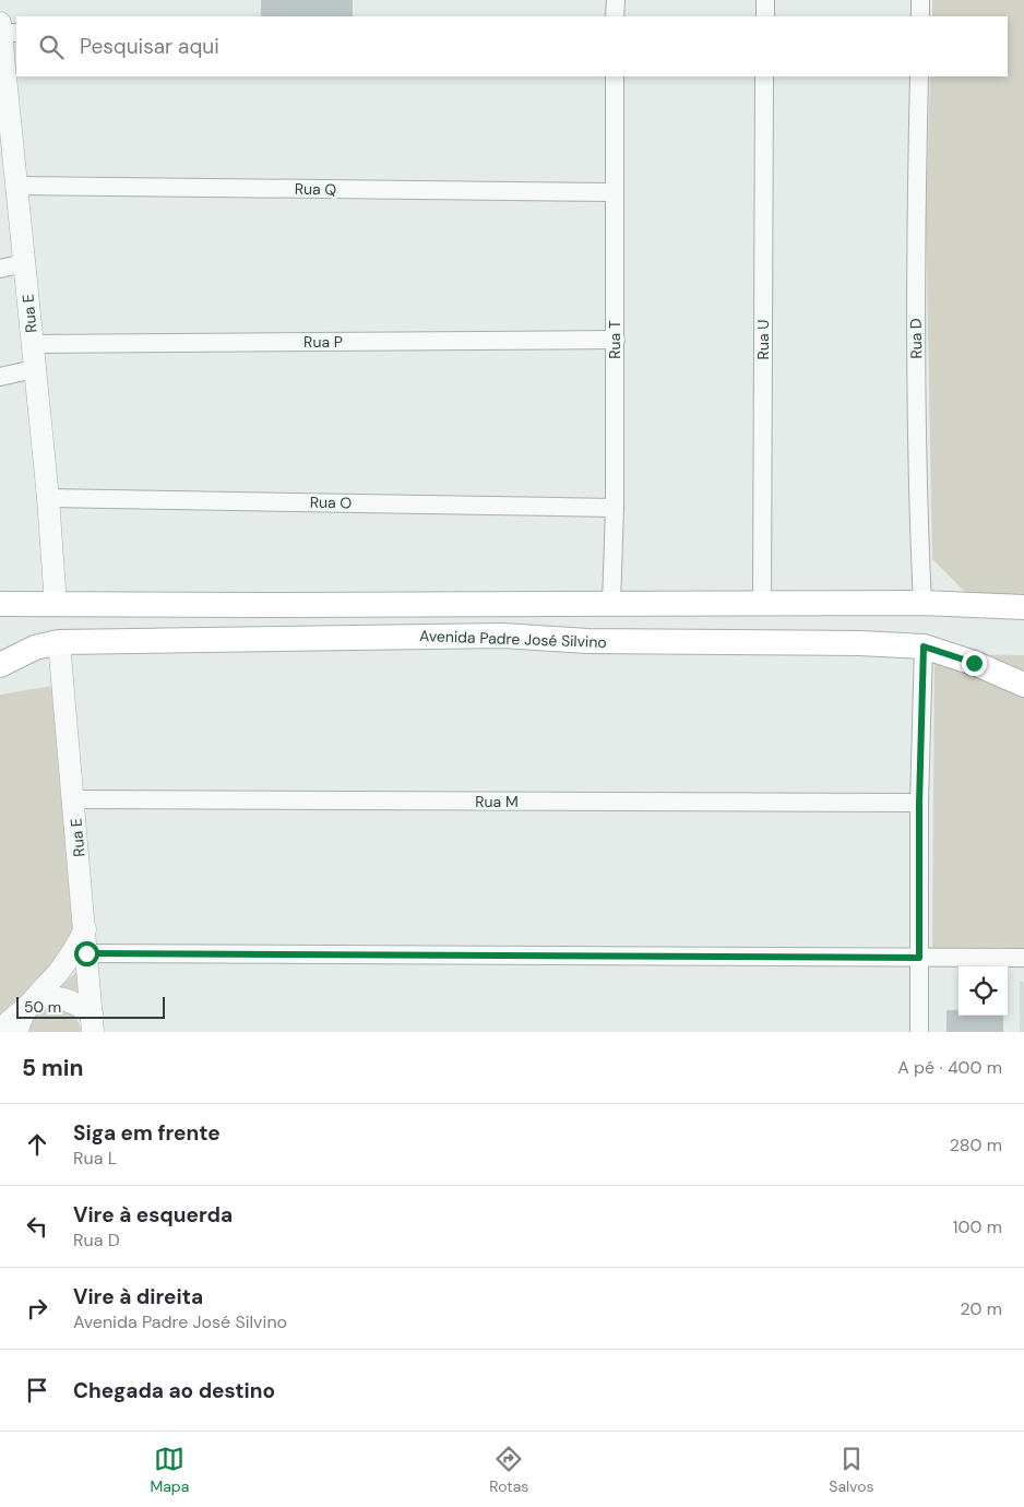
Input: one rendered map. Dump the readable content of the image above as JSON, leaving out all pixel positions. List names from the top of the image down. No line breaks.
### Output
{"streets":{"main road":["Avenida Padre José Silvino"],"street":["Rua Q","Rua E","Rua D","Rua T","Rua U","Rua P","Rua O","Rua M"]},"crossings":[["Rua Q","Rua E"],["Rua Q","Rua T"],["Rua E","Rua P"],["Rua E","Rua O"],["Rua E","Avenida Padre José Silvino"],["Rua E","Rua M"],["Rua D","Avenida Padre José Silvino"],["Rua T","Rua P"],["Rua T","Rua O"],["Rua T","Avenida Padre José Silvino"],["Rua U","Avenida Padre José Silvino"]],"scale_bar":"50 m","page":{"search":"Pesquisar aqui","scale":"50 m","heading":["5 min","A pé · 400 m"],"list":[["Siga em frente","Rua L","280 m"],["Vire à esquerda","Rua D","100 m"],["Vire à direita","Avenida Padre José Silvino","20 m"],"Chegada ao destino"],"nav":["Mapa","Rotas","Salvos"]}}
